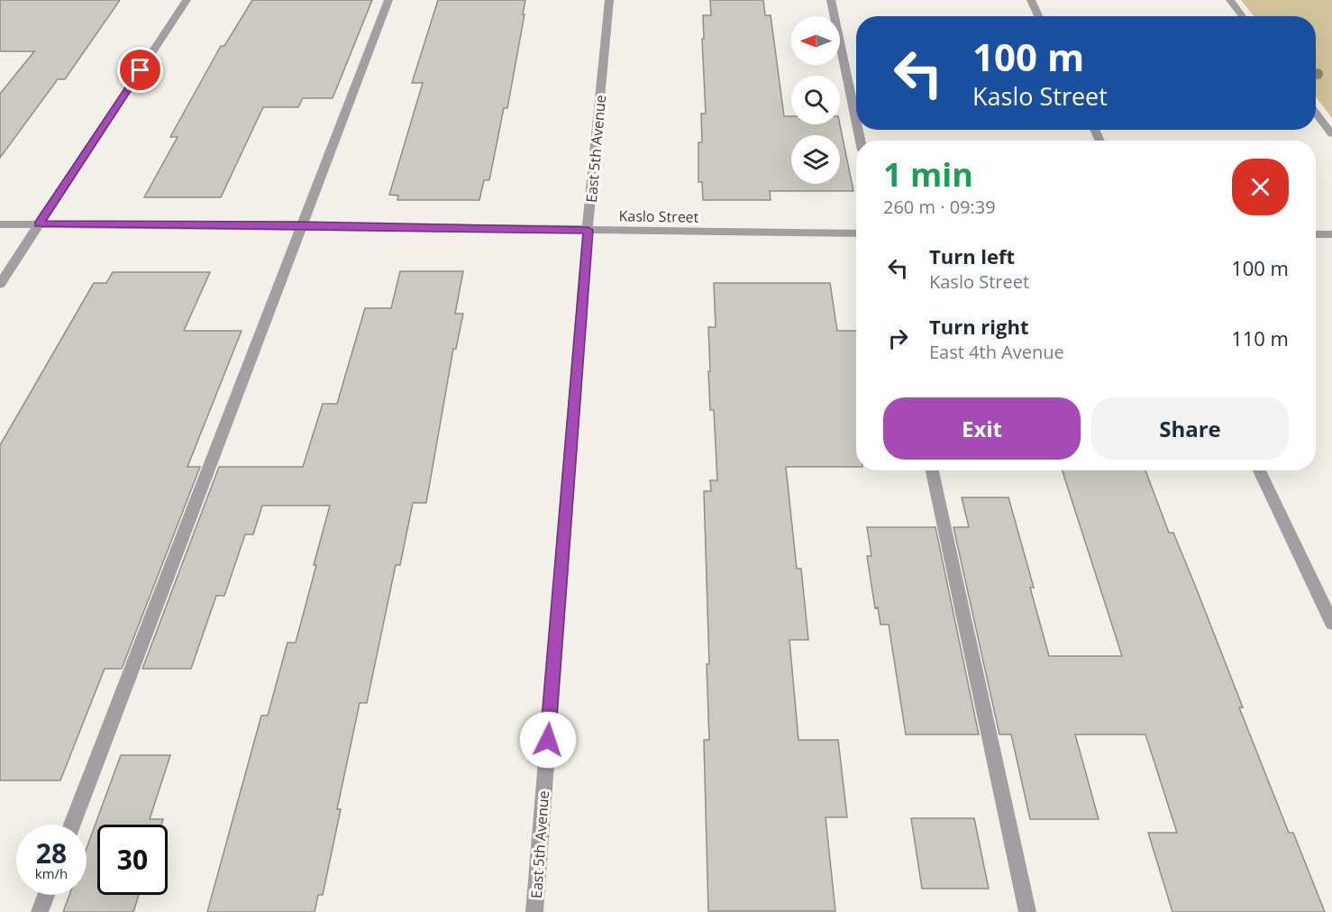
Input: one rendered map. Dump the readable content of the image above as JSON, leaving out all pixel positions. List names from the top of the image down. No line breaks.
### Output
{"streets":{"street":["East 5th Avenue","Kaslo Street"]},"crossings":[["East 5th Avenue","Kaslo Street"]],"north":"left","page":{"turn":["100 m","Kaslo Street"],"heading":["1 min","260 m · 09:39"],"list":[{"name":"Turn left","note":"Kaslo Street","value":"100 m"},{"name":"Turn right","note":"East 4th Avenue","value":"110 m"}],"buttons":["Exit","Share"],"speed":"28 km/h","limit":"30"}}
